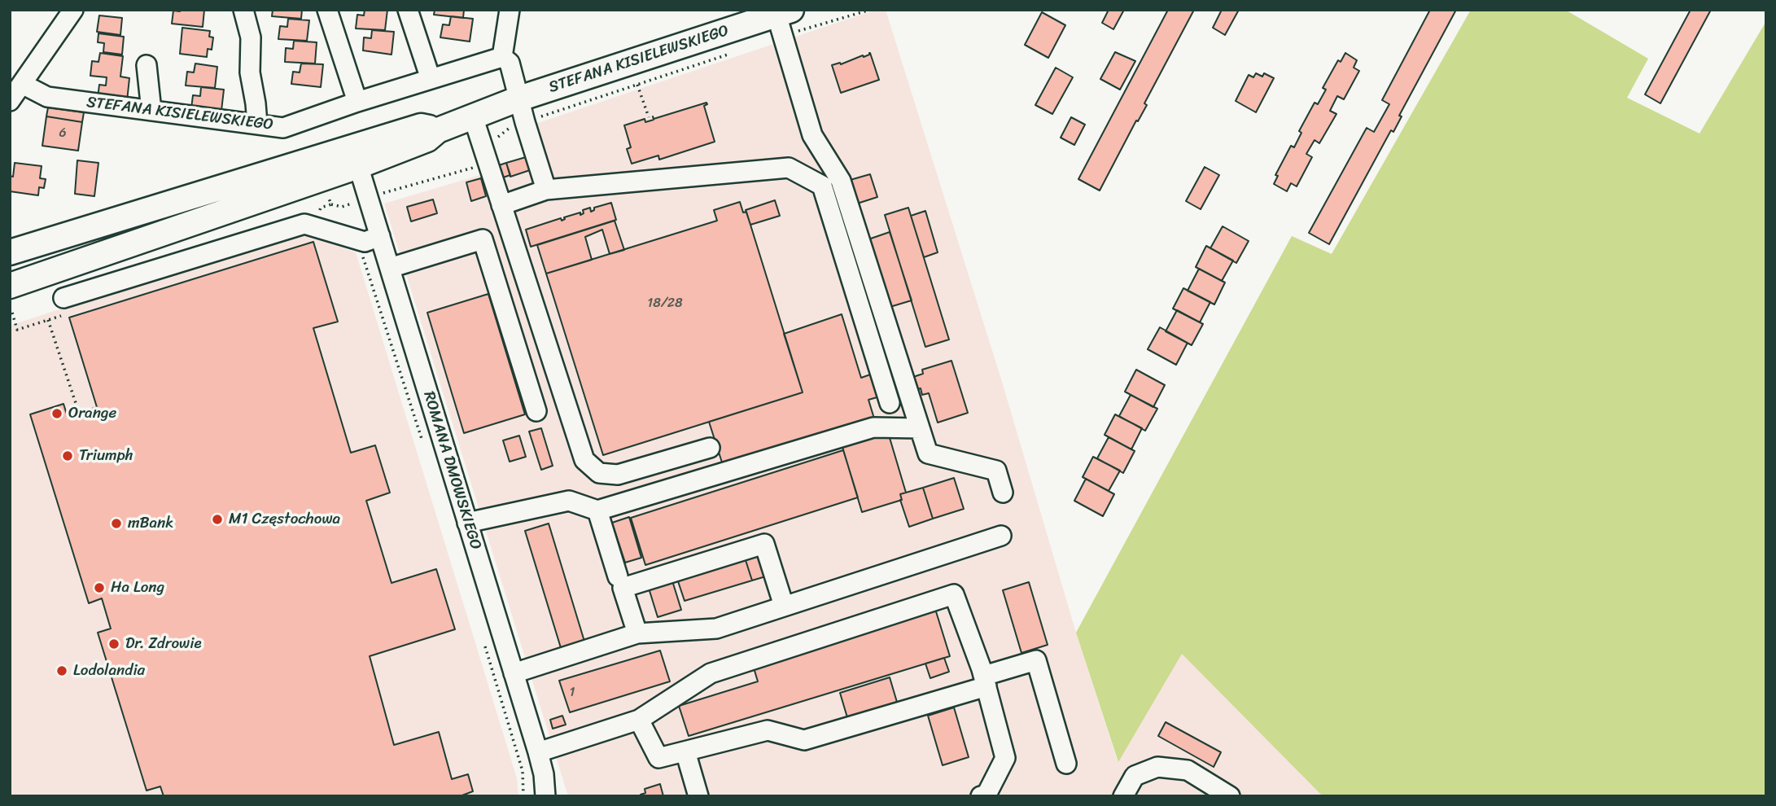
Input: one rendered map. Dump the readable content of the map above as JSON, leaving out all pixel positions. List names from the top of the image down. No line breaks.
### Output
{"streets":{"main road":["STEFANA KISIELEWSKIEGO"],"street":["ROMANA DMOWSKIEGO"]},"crossings":[["STEFANA KISIELEWSKIEGO","ROMANA DMOWSKIEGO"]],"places":["Orange","Triumph","M1 Częstochowa","mBank","Ha Long","Dr. Zdrowie","Lodolandia"],"house_numbers":["6","18/28","1"]}
